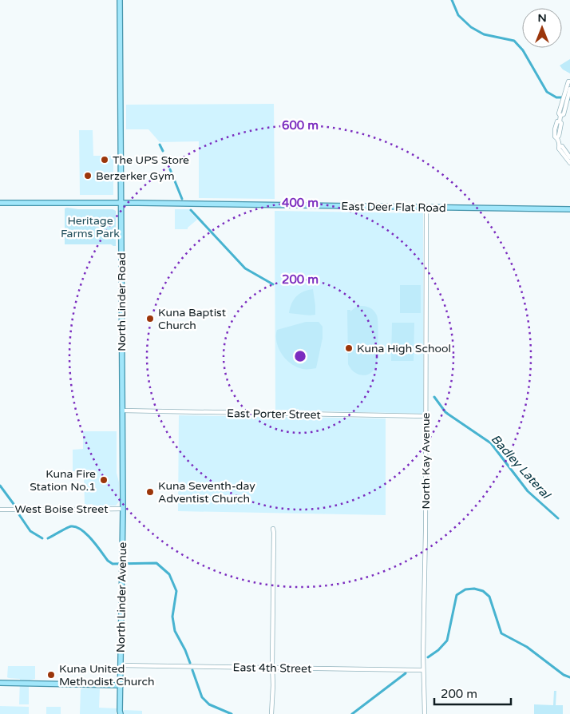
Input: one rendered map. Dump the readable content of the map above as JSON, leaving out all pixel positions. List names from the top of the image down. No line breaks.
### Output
{"streets":{"main road":["East Deer Flat Road","North Linder Road","North Linder Avenue"],"street":["East Porter Street","North Kay Avenue","West Boise Street","East 4th Street"]},"crossings":[["East Deer Flat Road","North Linder Road"],["East Deer Flat Road","North Kay Avenue"],["North Linder Road","East Porter Street"],["North Linder Road","West Boise Street"],["North Linder Road","North Linder Avenue"],["East Porter Street","North Kay Avenue"],["North Kay Avenue","East 4th Street"],["West Boise Street","North Linder Avenue"],["North Linder Avenue","East 4th Street"]],"water":["Badley Lateral"],"parks":["Heritage Farms Park"],"places":["The UPS Store","Berzerker Gym","Kuna Baptist Church","Kuna High School","Kuna Fire Station No.1","Kuna Seventh-day Adventist Church","Kuna United Methodist Church"],"scale_bar":"200 m","north":"top","rings":["600 m","400 m","200 m"]}
